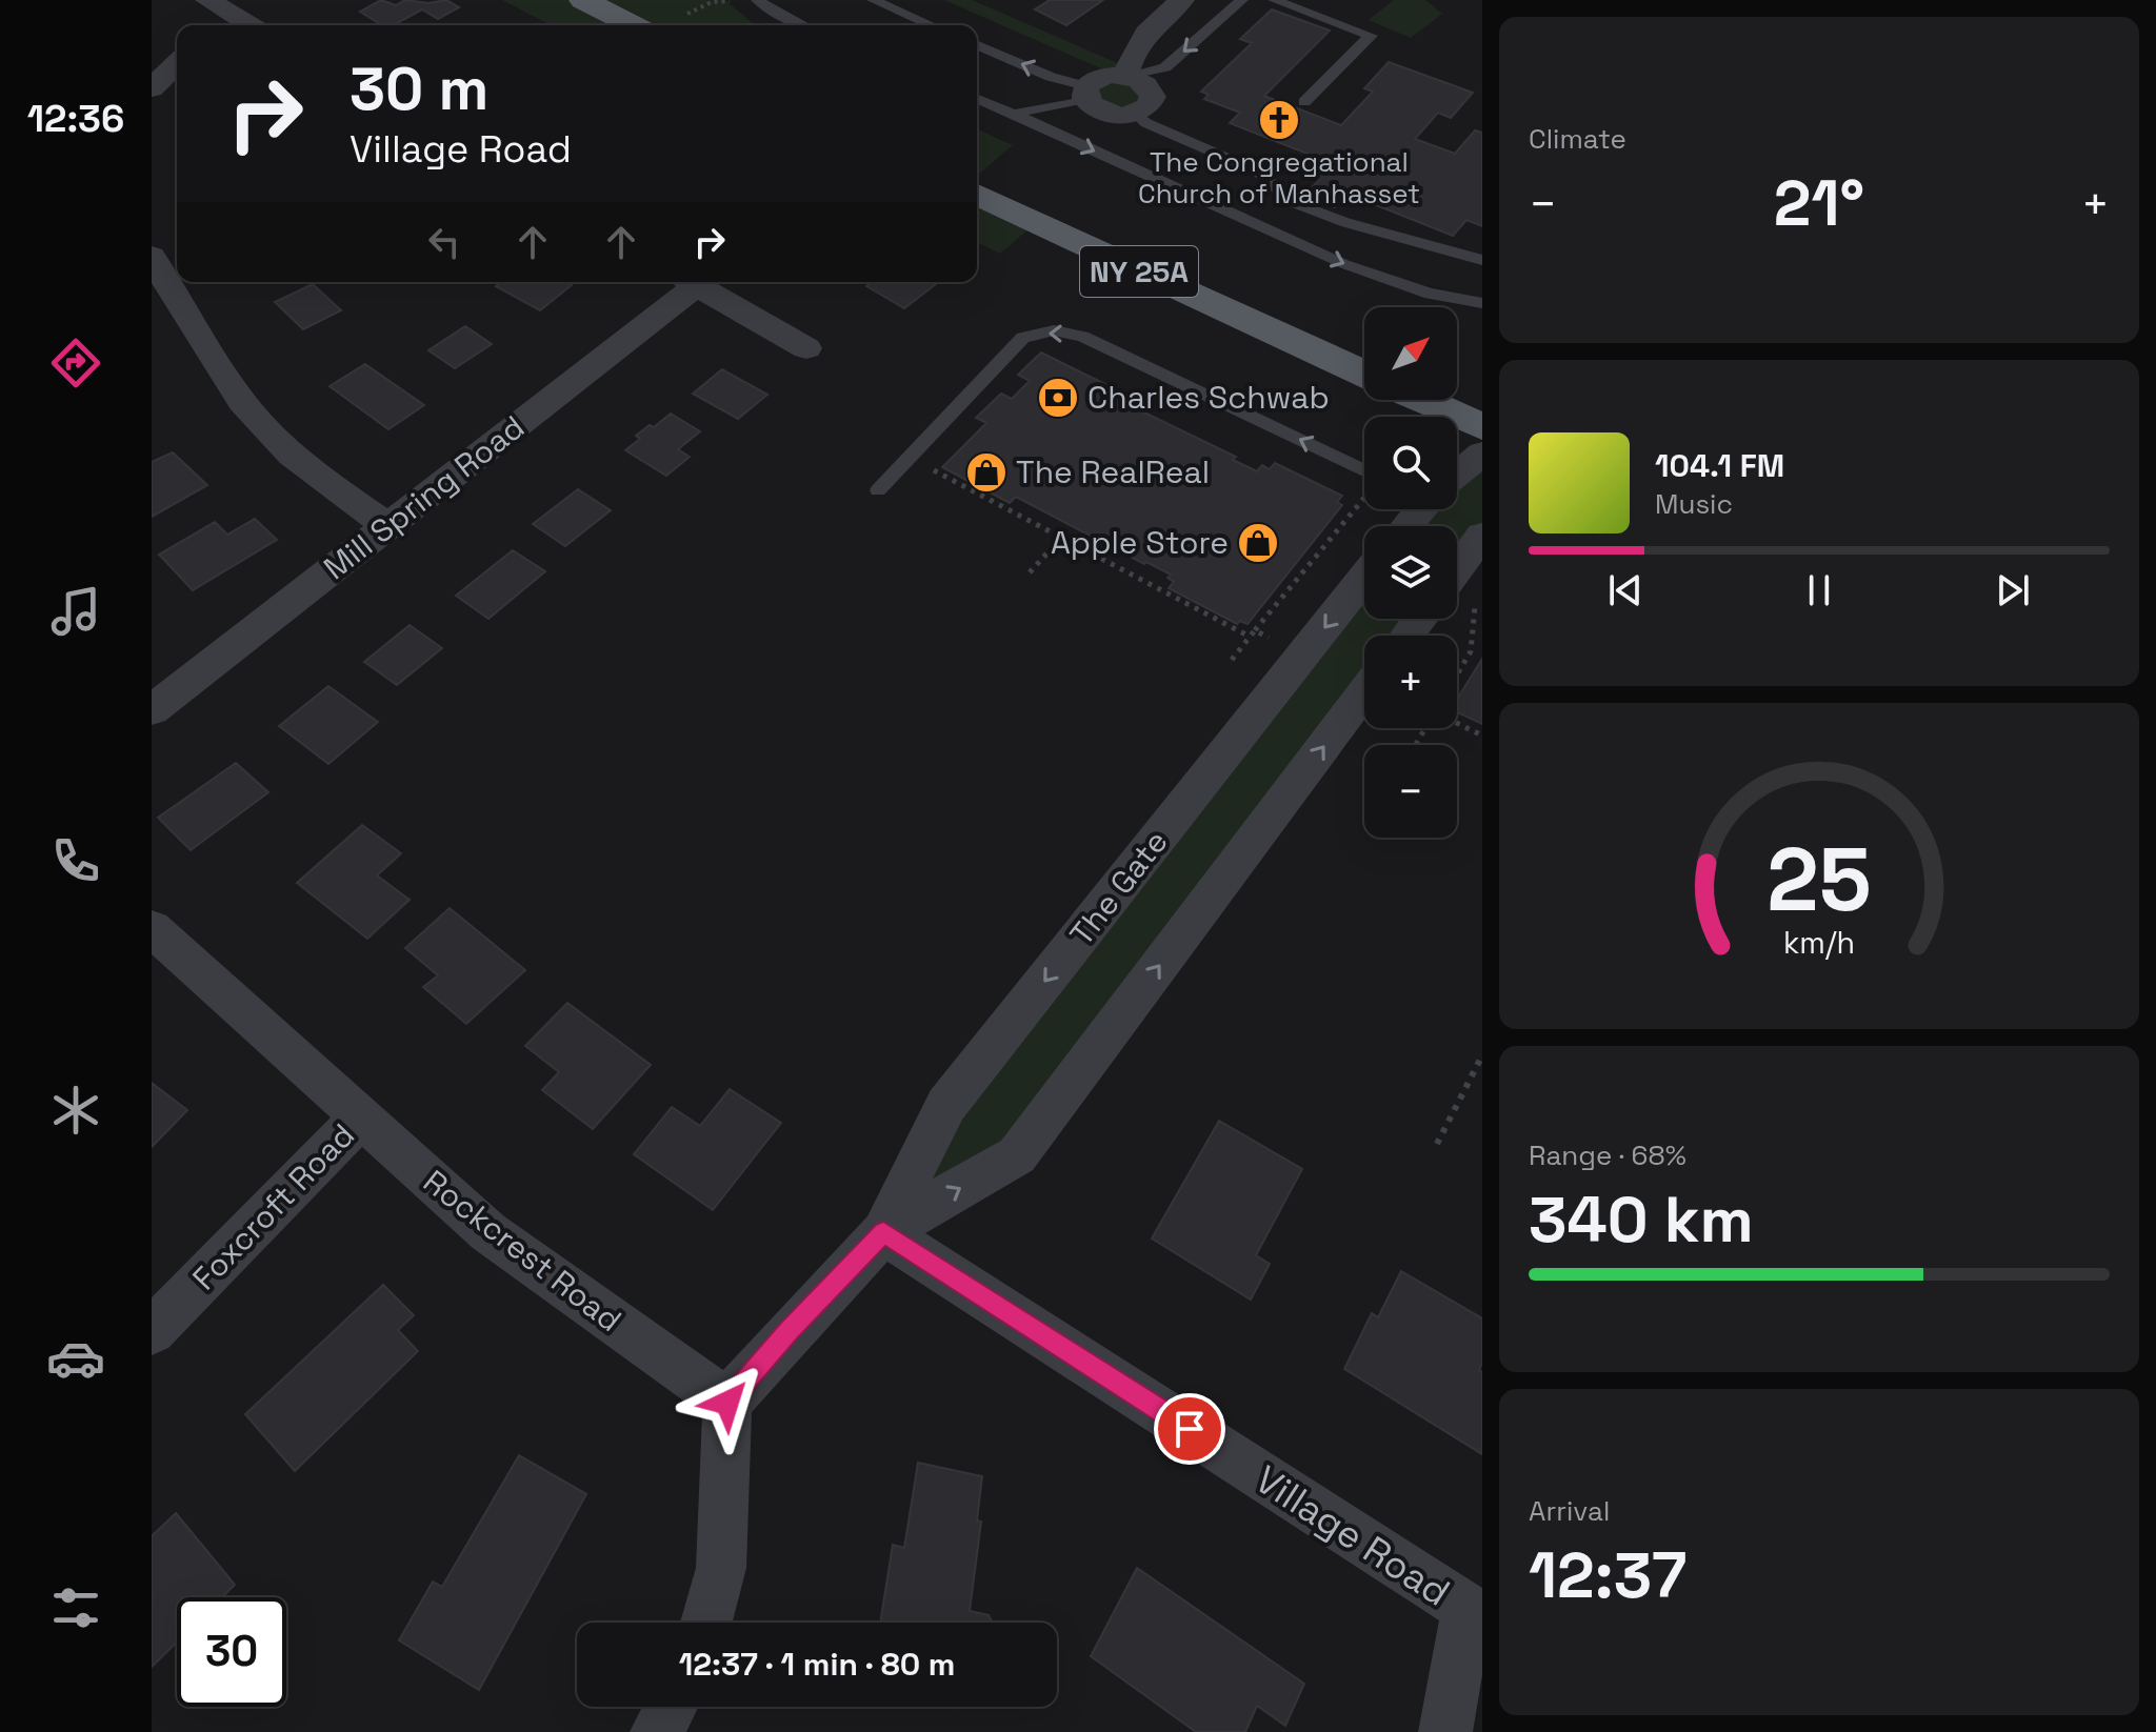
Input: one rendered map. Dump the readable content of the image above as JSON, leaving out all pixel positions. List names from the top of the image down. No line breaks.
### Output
{"streets":{"main road":["NY 25A"],"street":["Mill Spring Road","The Gate","Foxcroft Road","Rockcrest Road","Village Road"]},"crossings":[["The Gate","Rockcrest Road"],["The Gate","Village Road"],["Foxcroft Road","Rockcrest Road"]],"places":{"church":["The Congregational Church of Manhasset"],"bank":["Charles Schwab"],"shop":["The RealReal","Apple Store"]},"north":"top right","page":{"tabs":"12:36","tile":["Climate",["Range · 68%","340 km"],["Arrival","12:37"]],"turn":["30 m","Village Road"],"heat":["−","21°","+"],"map_buttons":["+","−"],"song":["104.1 FM","Music"],"limit":"30","trip":"12:37 · 1 min · 80 m","gauge":["25","km/h"]}}
